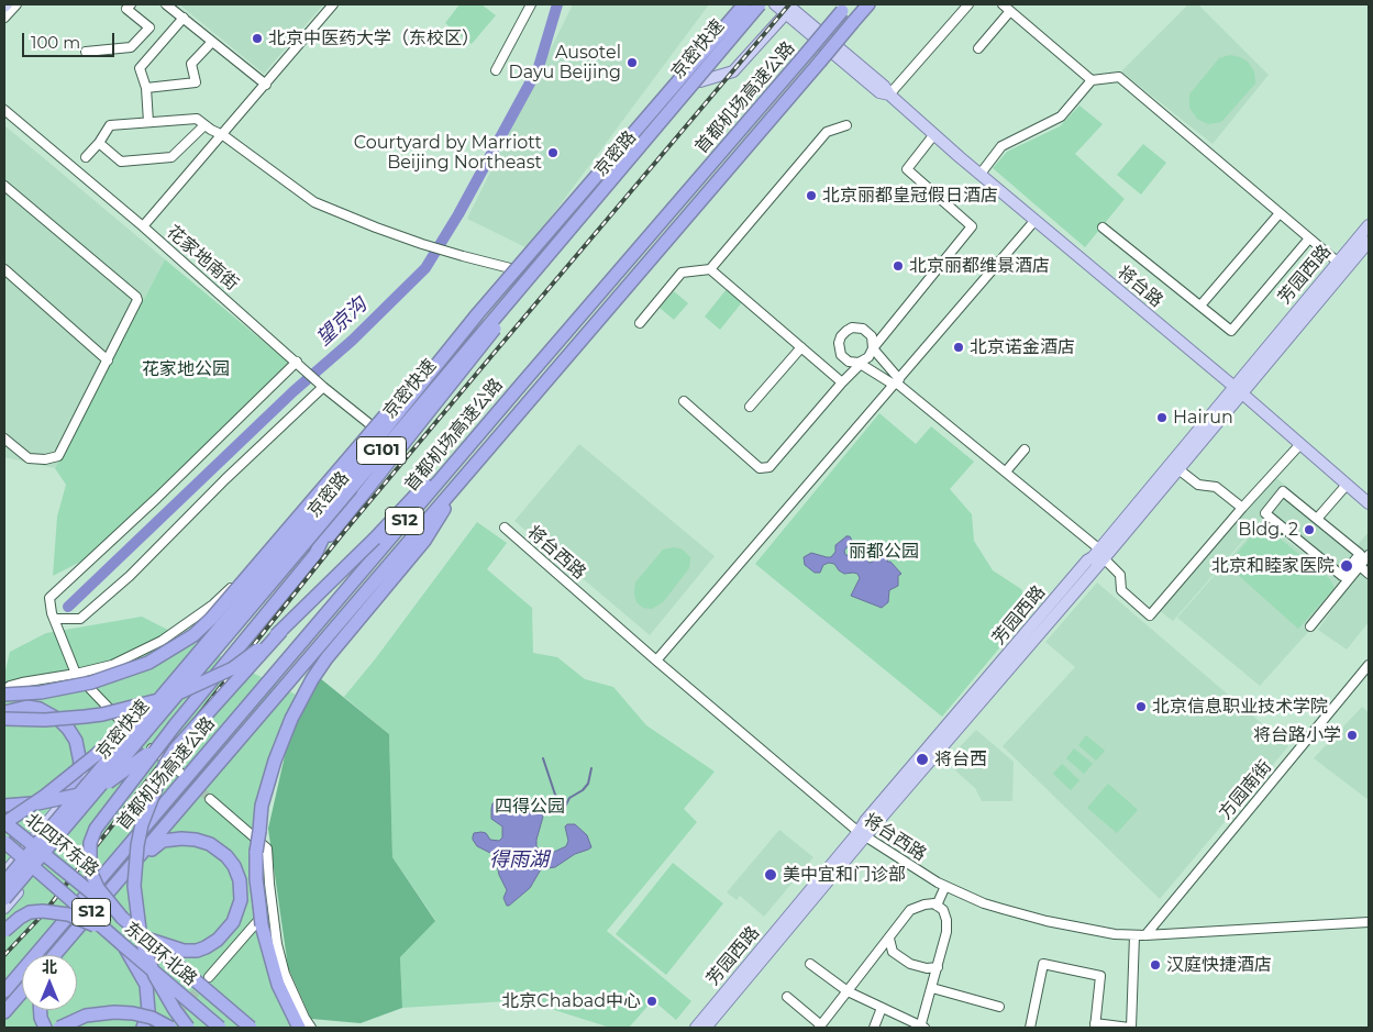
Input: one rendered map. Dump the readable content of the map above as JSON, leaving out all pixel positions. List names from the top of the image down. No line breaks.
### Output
{"streets":{"highway":["京密快速","首都机场高速公路","G101","S12","北四环东路","东四环北路"],"main road":["京密路","芳园西路","将台路"],"street":["花家地南街","将台西路","方园南街"]},"crossings":[["京密路","花家地南街"],["芳园西路","将台路"],["芳园西路","将台西路"],["将台西路","方园南街"],["北四环东路","东四环北路"]],"water":["望京沟","得雨湖"],"parks":["花家地公园","丽都公园","四得公园"],"places":["北京中医药大学（东校区）","Ausotel Dayu Beijing","Courtyard by Marriott Beijing Northeast","北京丽都皇冠假日酒店","北京丽都维景酒店","北京诺金酒店","Hairun","Bldg. 2","北京和睦家医院","北京信息职业技术学院","将台路小学","将台西","美中宜和门诊部","汉庭快捷酒店","北京Chabad中心"],"scale_bar":"100 m","north":"top"}
